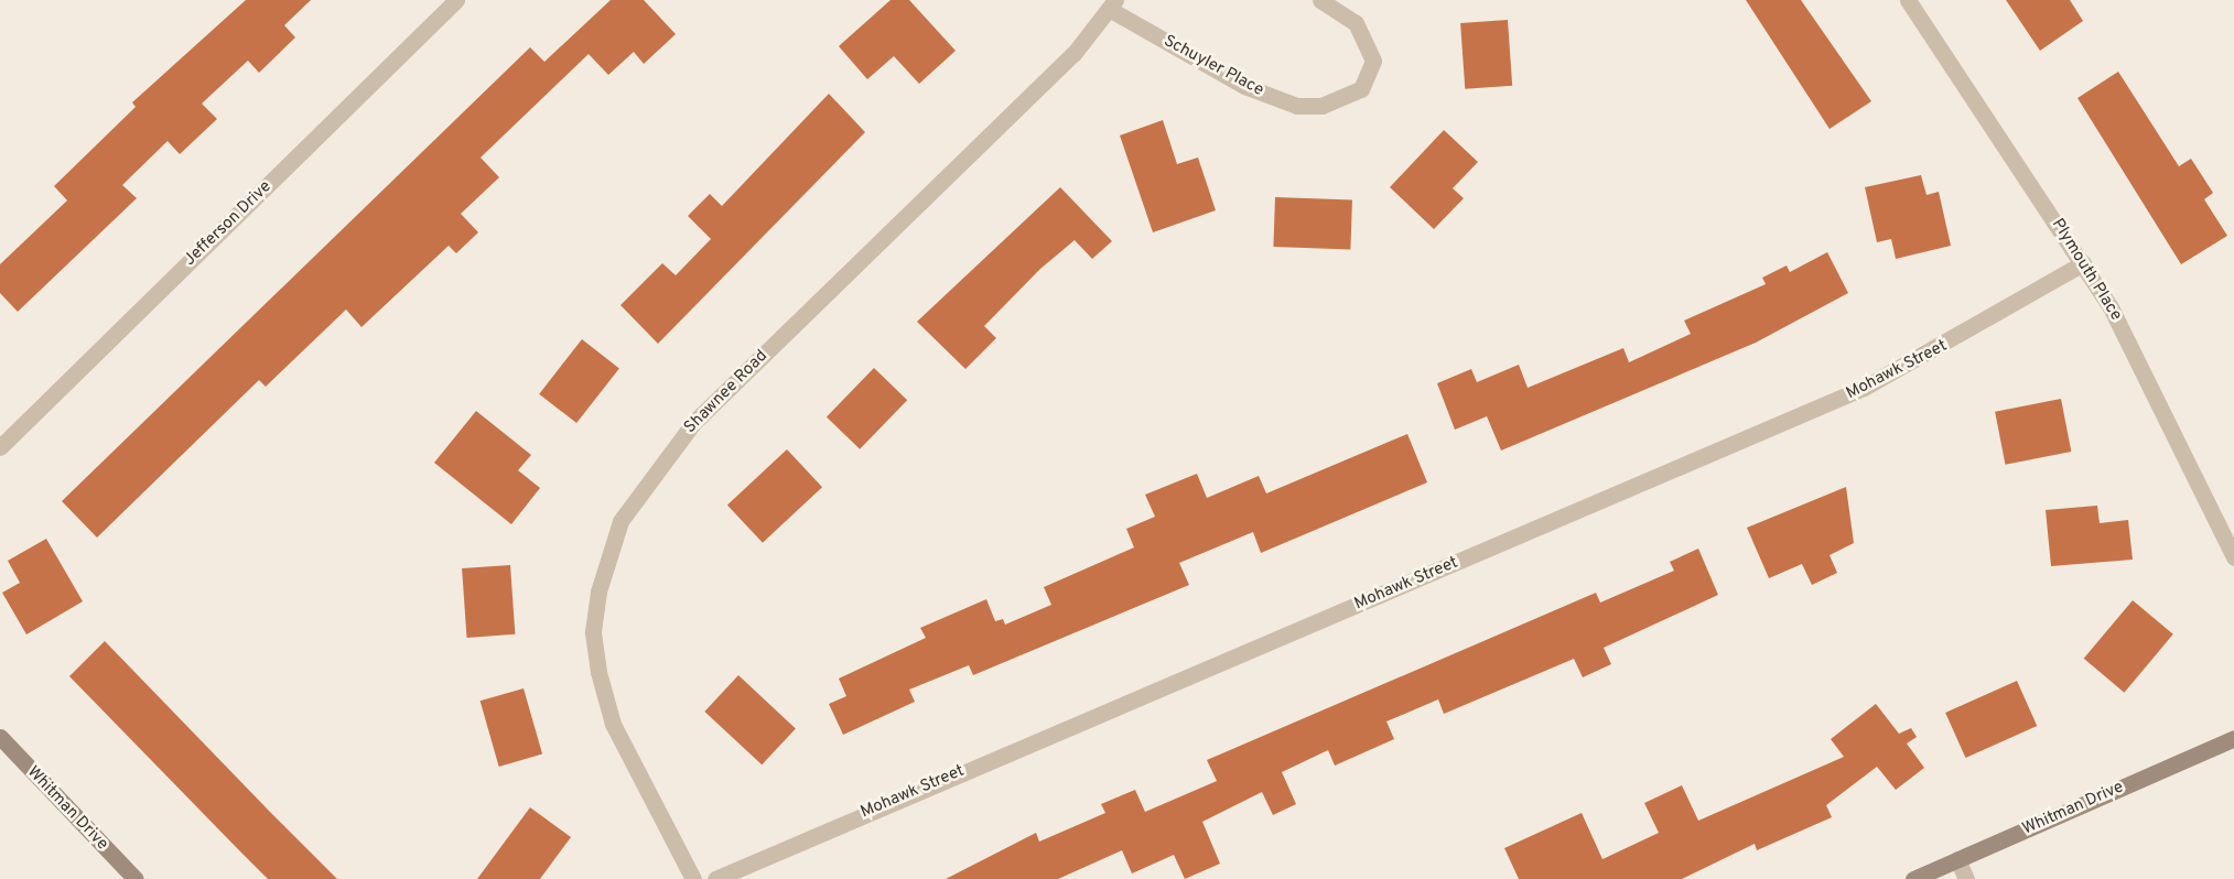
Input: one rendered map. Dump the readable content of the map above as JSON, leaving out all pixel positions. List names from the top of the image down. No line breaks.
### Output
{"streets":{"street":["Schuyler Place","Jefferson Drive","Plymouth Place","Mohawk Street","Shawnee Road","Whitman Drive"]},"crossings":[["Schuyler Place","Shawnee Road"],["Plymouth Place","Mohawk Street"]]}
